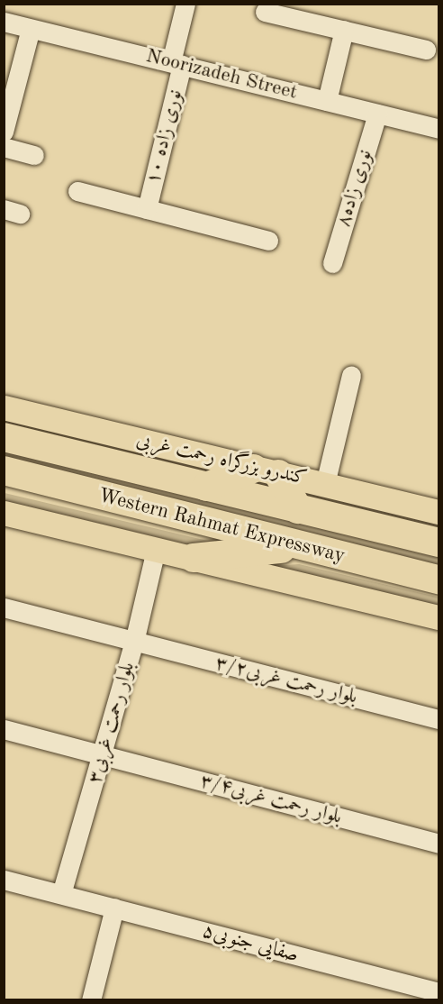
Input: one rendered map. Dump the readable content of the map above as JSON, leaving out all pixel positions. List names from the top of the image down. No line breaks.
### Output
{"streets":{"highway":["Western Rahmat Expressway"],"main road":["کندرو بزرگراه رحمت غربی"],"street":["Noorizadeh Street","نوری زاده ۱۰","نوری زاده۸","بلوار رحمت غربی۳/۲","بلوار رحمت غربی۳","بلوار رحمت غربی۳/۴","صفایی جنوبی۵"]},"crossings":[["Noorizadeh Street","نوری زاده ۱۰"],["Noorizadeh Street","نوری زاده۸"],["بلوار رحمت غربی۳/۲","بلوار رحمت غربی۳"],["بلوار رحمت غربی۳","بلوار رحمت غربی۳/۴"],["بلوار رحمت غربی۳","صفایی جنوبی۵"]]}
